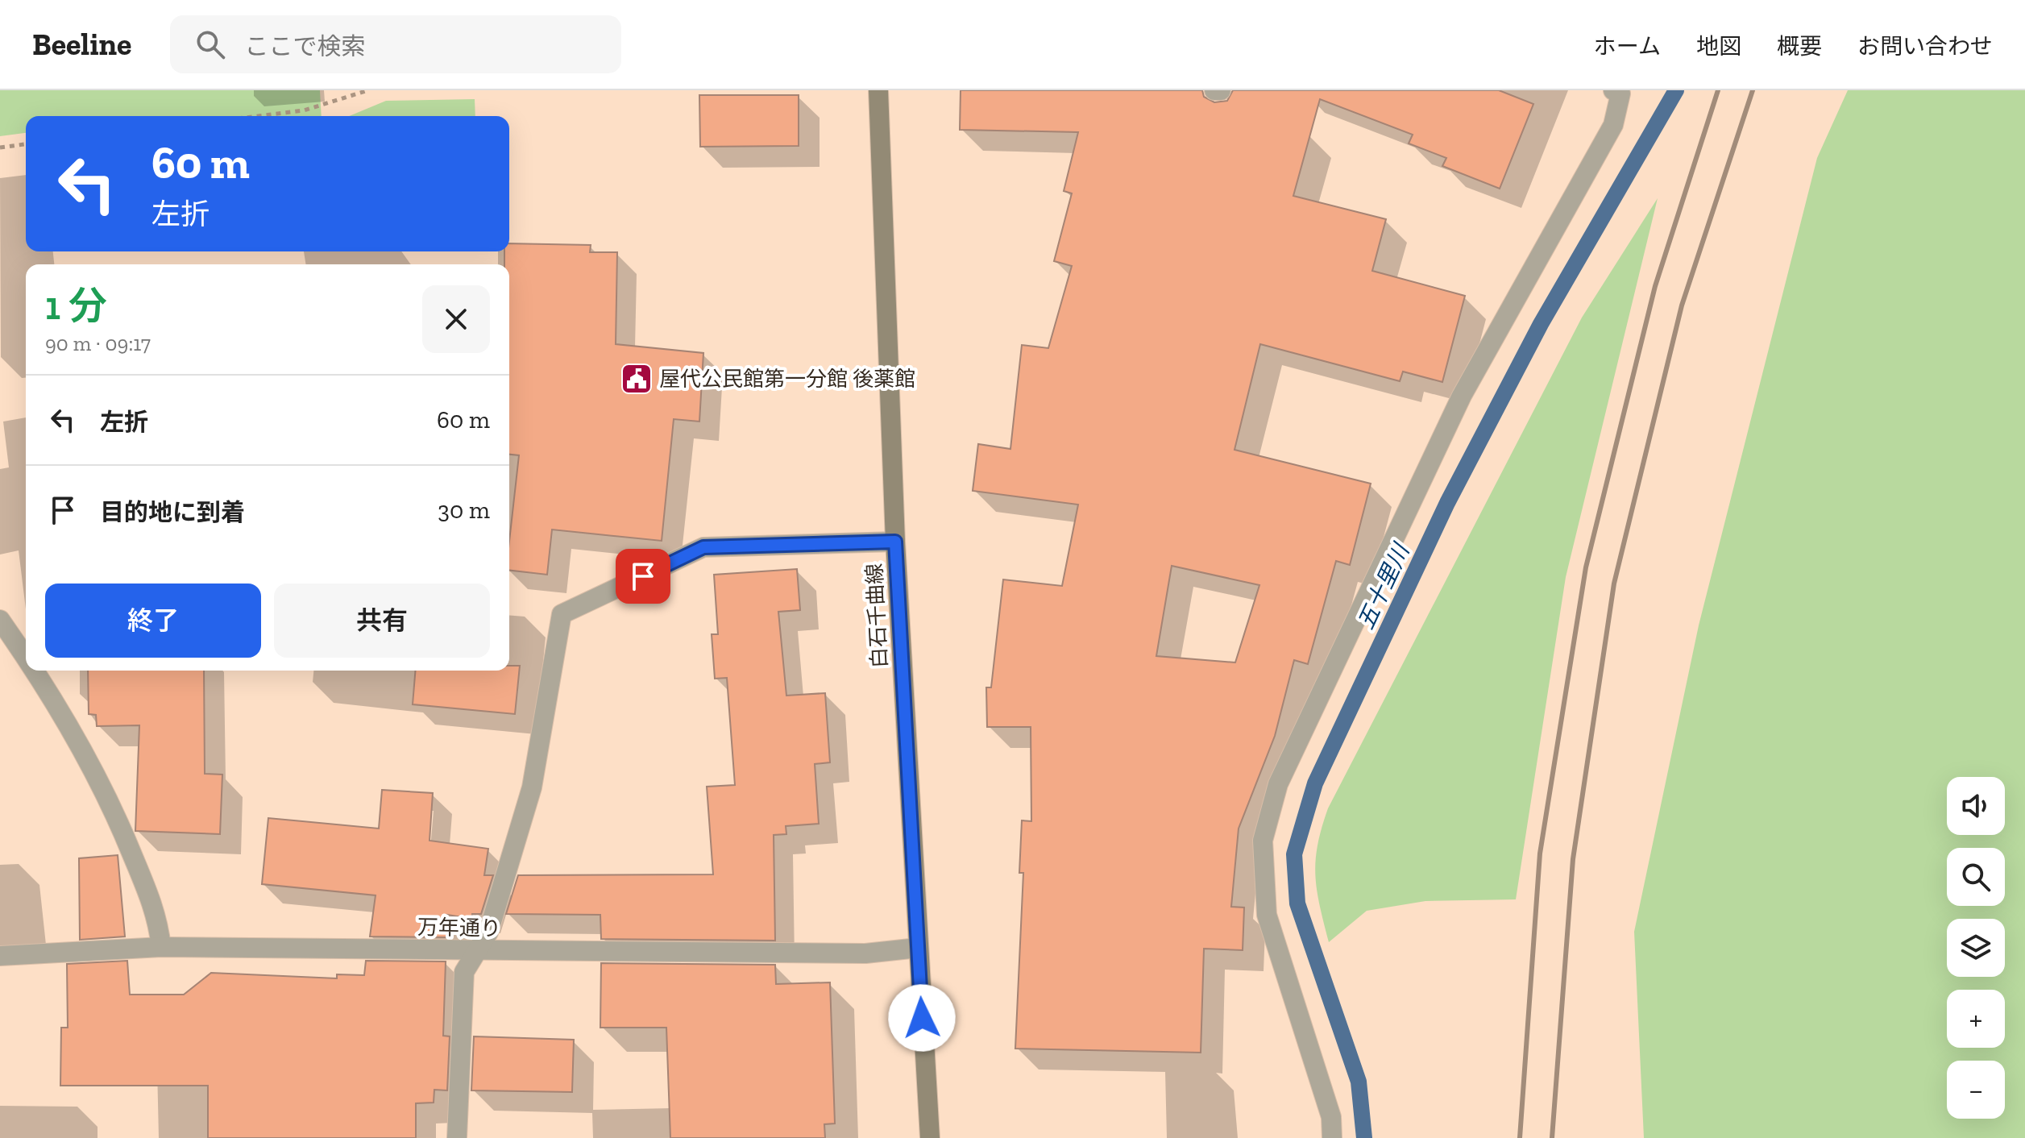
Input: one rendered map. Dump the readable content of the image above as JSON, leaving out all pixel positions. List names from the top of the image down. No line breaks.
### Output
{"streets":{"main road":["白石千曲線"],"street":["万年通り"]},"crossings":[["白石千曲線","万年通り"]],"water":["五十里川"],"places":{"public building":["屋代公民館第一分館 後薬館"]},"page":{"header":"Beeline","search":"ここで検索","nav":["ホーム","地図","概要","お問い合わせ"],"turn":["60 m","左折"],"heading":["1 分","90 m · 09:17"],"list":[{"name":"左折","value":"60 m"},{"name":"目的地に到着","value":"30 m"}],"buttons":["終了","共有"],"map_buttons":["+","−"]}}
